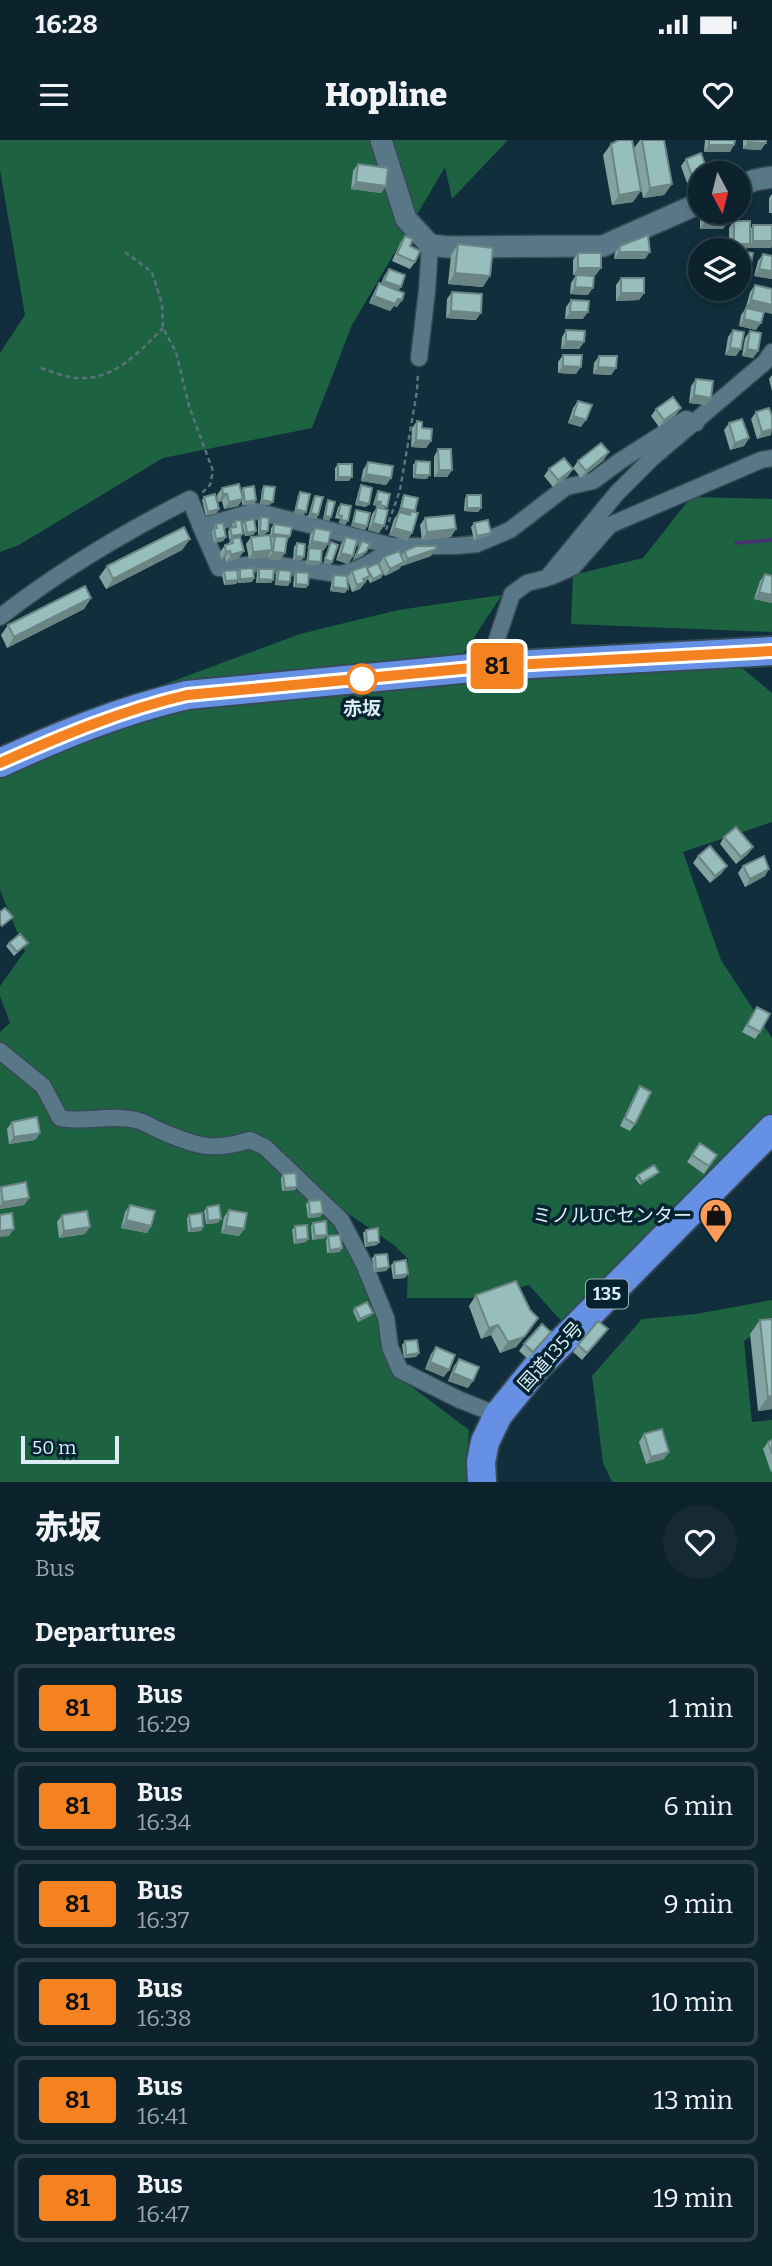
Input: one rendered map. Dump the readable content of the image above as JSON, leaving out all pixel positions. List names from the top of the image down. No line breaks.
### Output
{"streets":{"highway":["135","国道135号"]},"places":{"other":["赤坂"],"shop":["ミノルUCセンター"]},"lines":["bus line 81"],"scale_bar":"50 m","north":"bottom","page":{"status":"16:28","header":"Hopline","on_map":"81","scale":"50 m","heading":[["赤坂","Bus"],"Departures"],"list":[{"mark":"81","name":"Bus","note":"16:29","value":"1 min"},{"mark":"81","name":"Bus","note":"16:34","value":"6 min"},{"mark":"81","name":"Bus","note":"16:37","value":"9 min"},{"mark":"81","name":"Bus","note":"16:38","value":"10 min"},{"mark":"81","name":"Bus","note":"16:41","value":"13 min"},{"mark":"81","name":"Bus","note":"16:47","value":"19 min"}]}}
